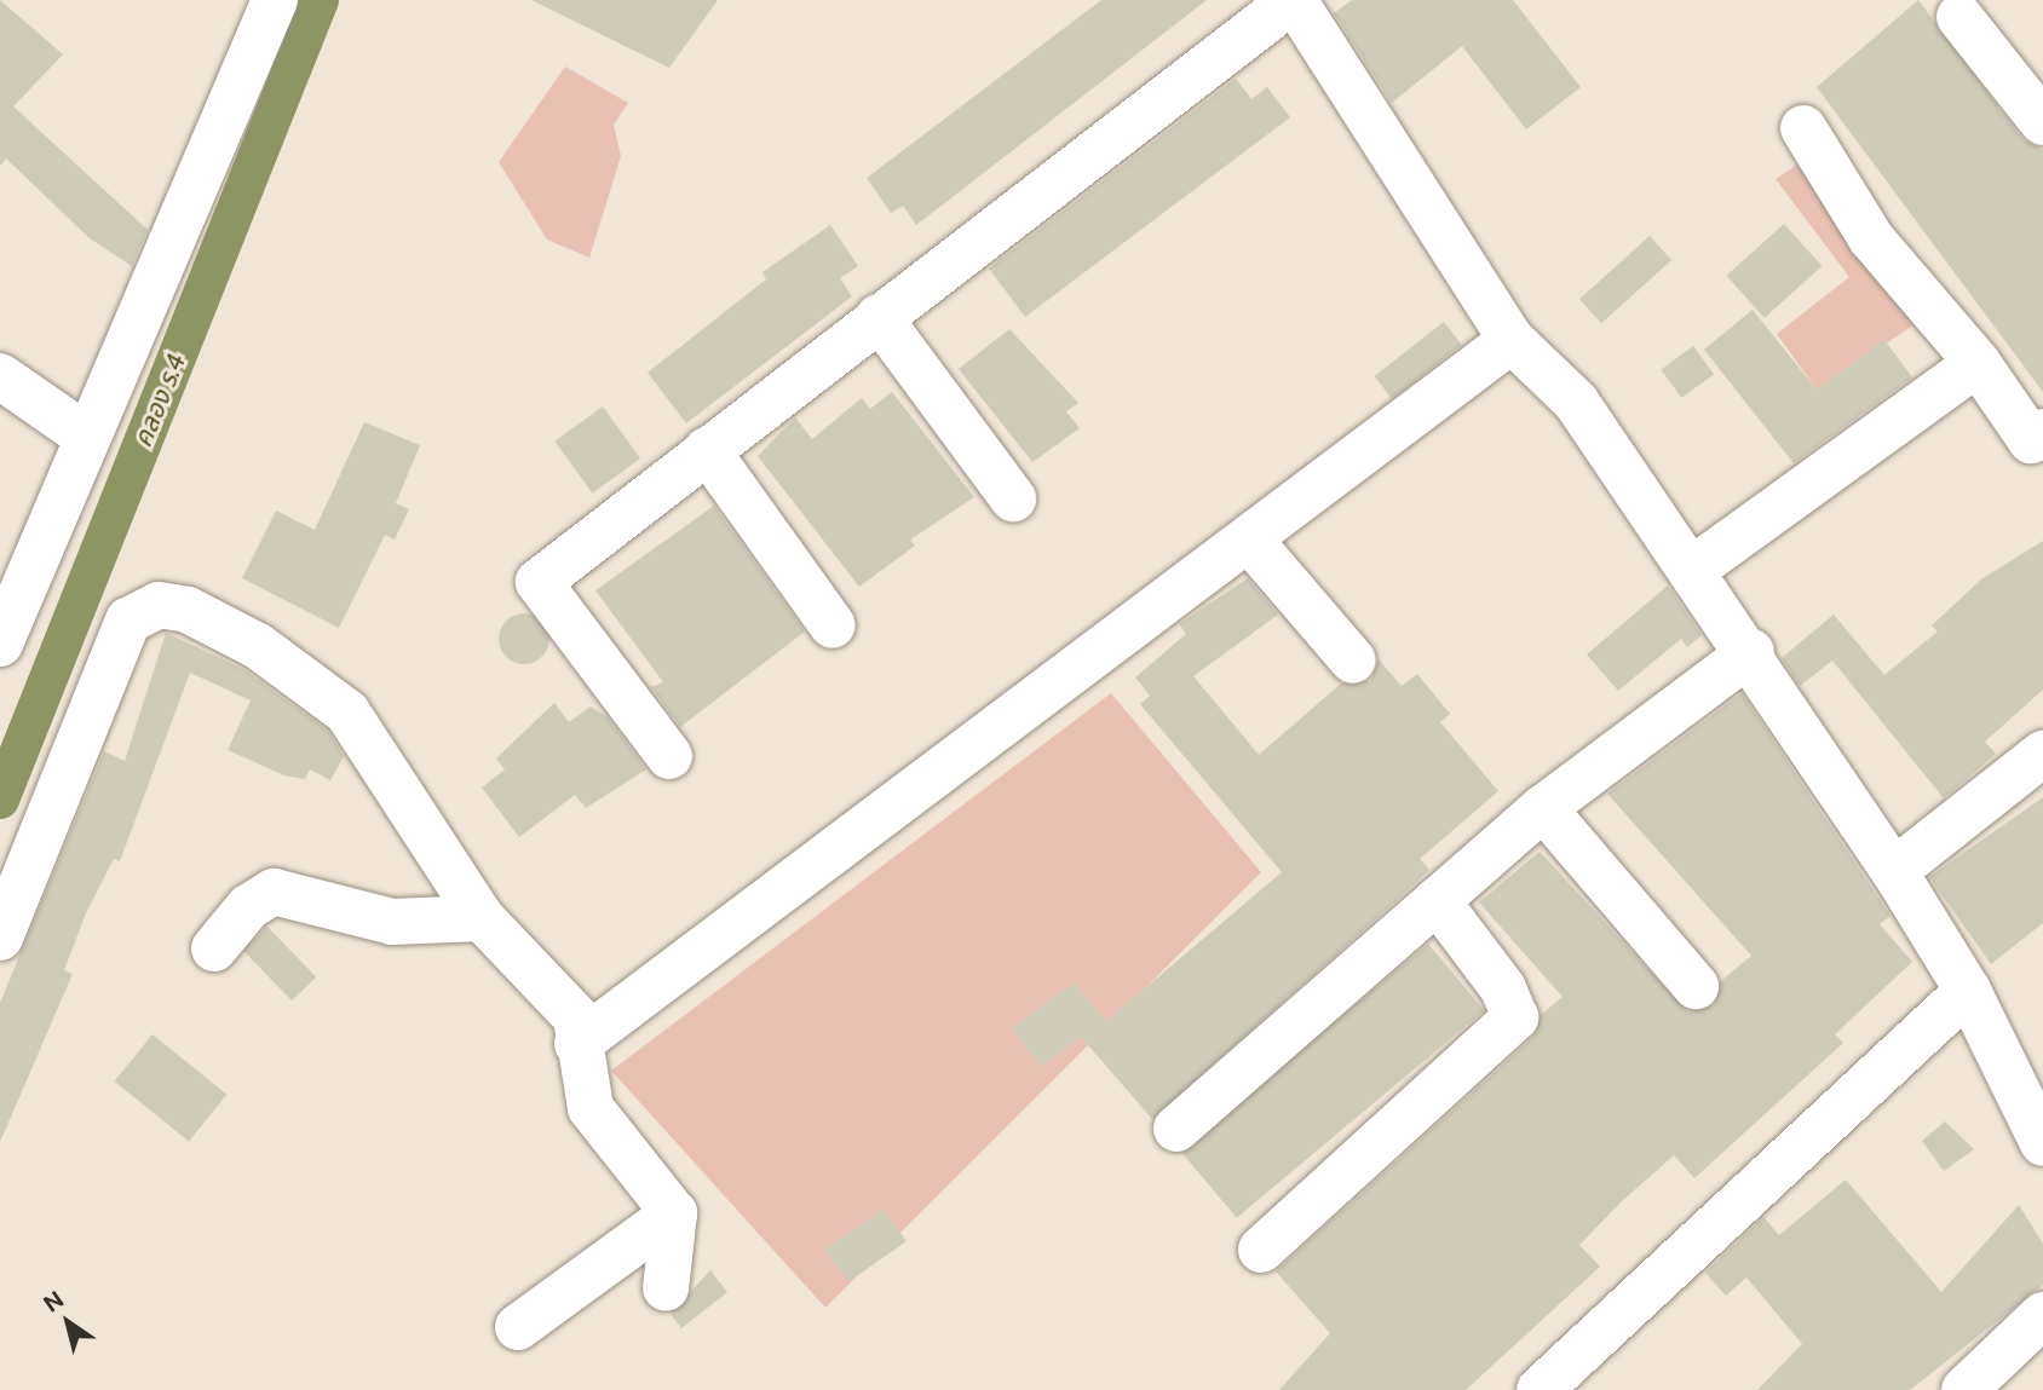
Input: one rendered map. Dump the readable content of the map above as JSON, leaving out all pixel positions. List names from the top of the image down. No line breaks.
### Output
{"water":["คลอง ร.4"],"north":"top left"}
